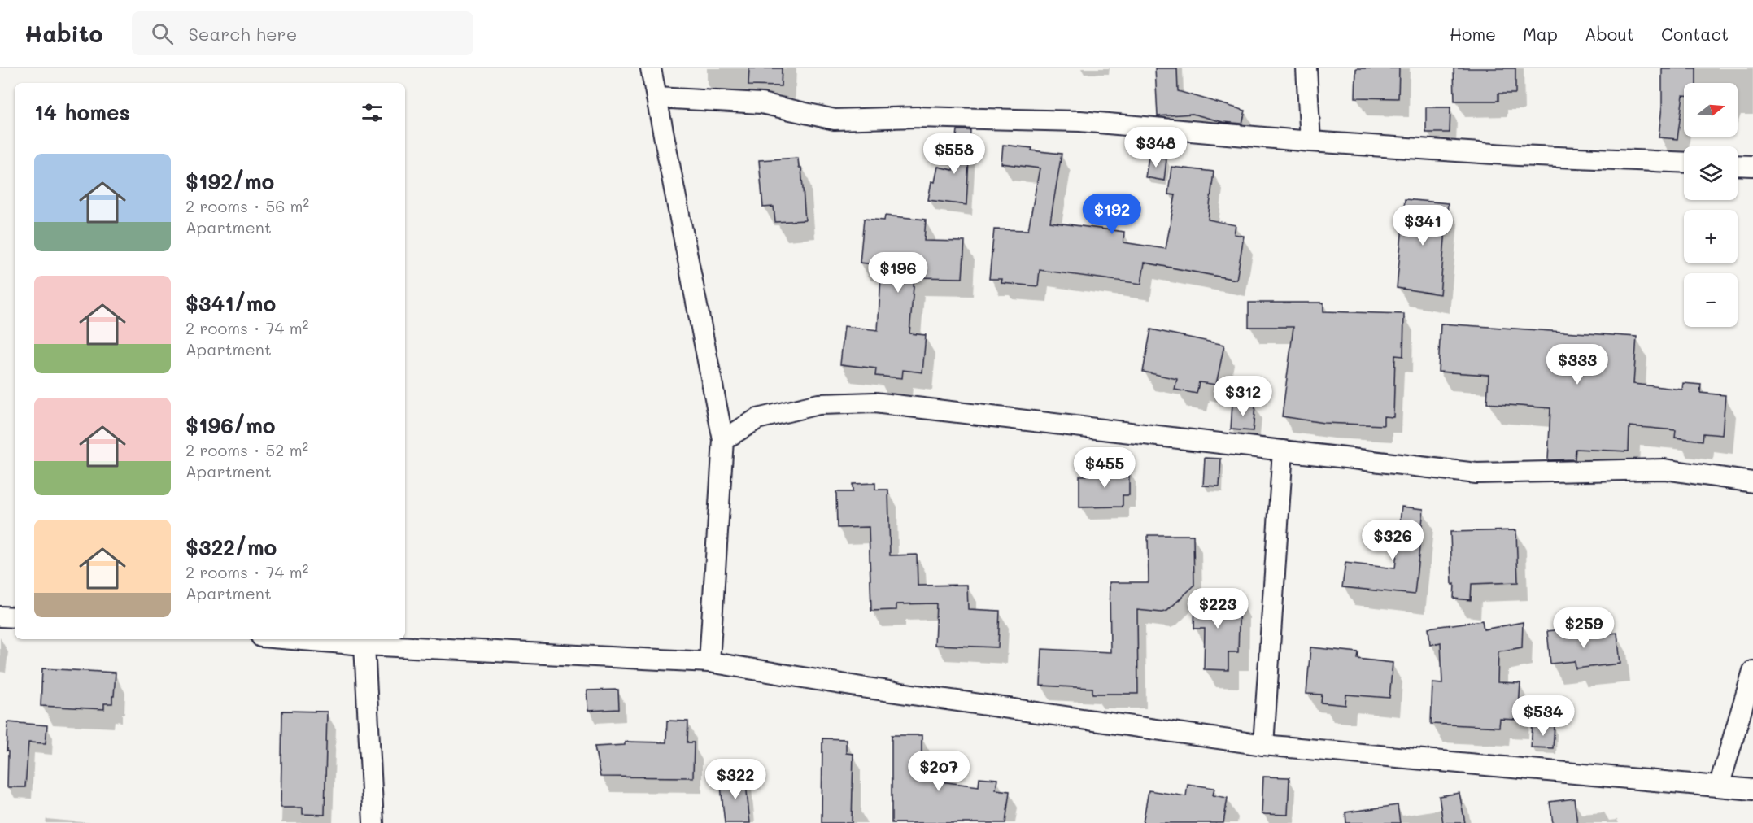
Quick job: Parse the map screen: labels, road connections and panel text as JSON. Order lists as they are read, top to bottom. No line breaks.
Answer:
{"north":"right","page":{"header":"Habito","search":"Search here","nav":["Home","Map","About","Contact"],"map_buttons":["+","−"],"heading":"14 homes","price":["$348","$558","$192","$341","$196","$333","$312","$455","$326","$223","$259","$534","$207","$322"],"list":[{"name":"$192/mo","note":"2 rooms · 56 m² · Apartment"},{"name":"$341/mo","note":"2 rooms · 74 m² · Apartment"},{"name":"$196/mo","note":"2 rooms · 52 m² · Apartment"},{"name":"$322/mo","note":"2 rooms · 74 m² · Apartment"}]}}
